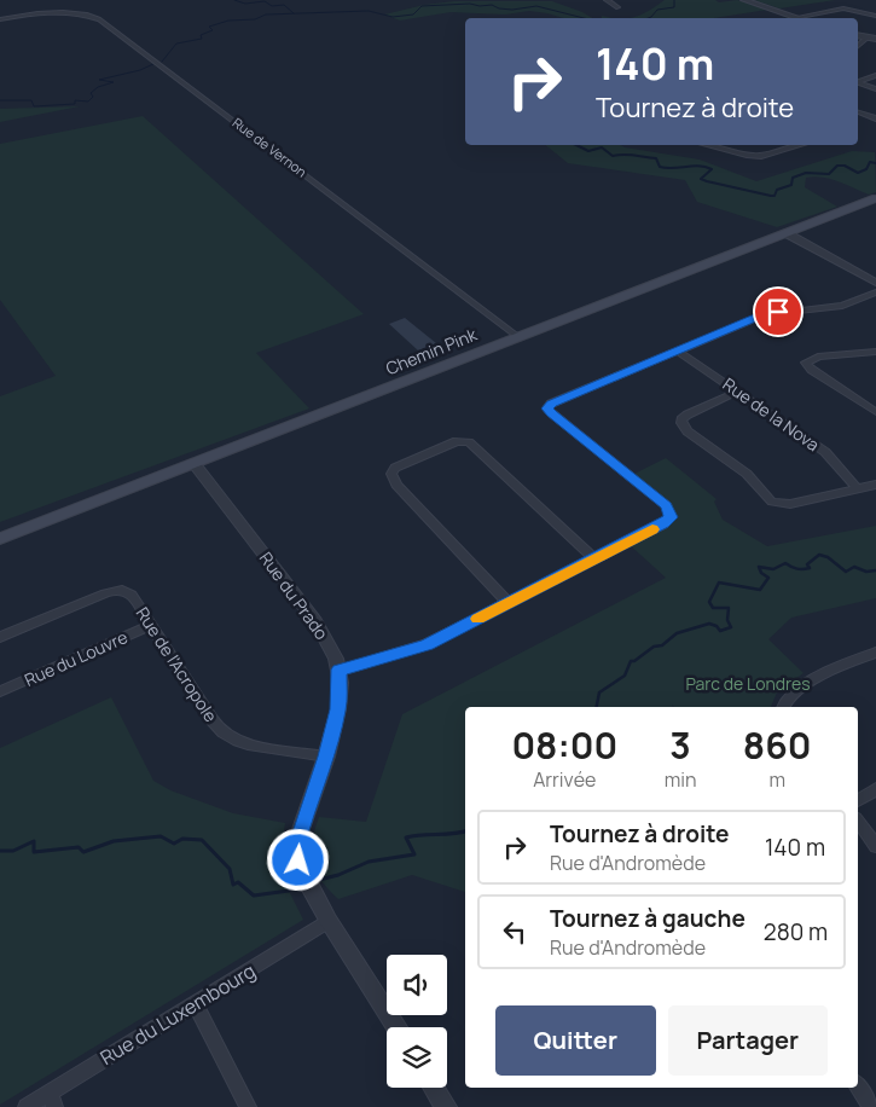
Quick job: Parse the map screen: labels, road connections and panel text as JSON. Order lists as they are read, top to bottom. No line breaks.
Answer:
{"streets":{"main road":["Chemin Pink"],"street":["Rue de Vernon","Rue de la Nova","Rue du Prado","Rue du Louvre","Rue de l'Acropole","Rue du Luxembourg"]},"crossings":[["Rue de Vernon","Chemin Pink"],["Chemin Pink","Rue du Prado"],["Rue du Prado","Rue de l'Acropole"],["Rue du Prado","Rue du Luxembourg"],["Rue du Louvre","Rue de l'Acropole"]],"parks":["Parc de Londres"],"page":{"turn":["140 m","Tournez à droite"],"eta":["08:00","Arrivée","3","min","860","m"],"list":[{"name":"Tournez à droite","note":"Rue d'Andromède","value":"140 m"},{"name":"Tournez à gauche","note":"Rue d'Andromède","value":"280 m"}],"buttons":["Quitter","Partager"]}}
